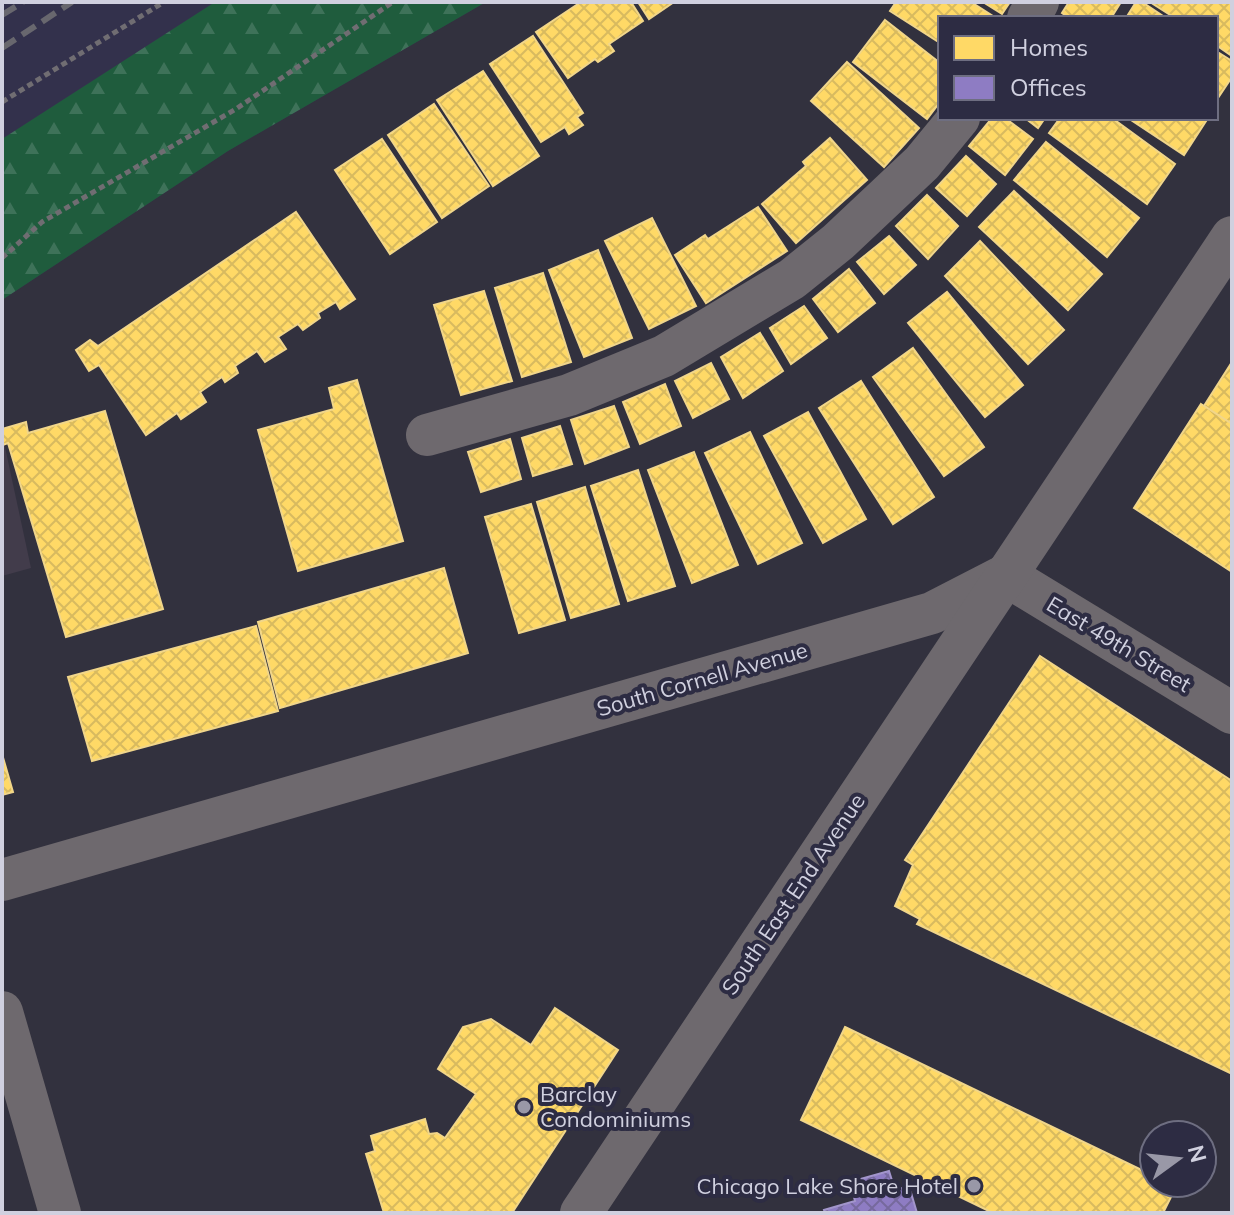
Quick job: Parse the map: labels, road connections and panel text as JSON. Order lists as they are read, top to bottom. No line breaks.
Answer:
{"streets":{"street":["East 49th Street","South Cornell Avenue","South East End Avenue"]},"crossings":[["East 49th Street","South Cornell Avenue"],["East 49th Street","South East End Avenue"],["South Cornell Avenue","South East End Avenue"]],"places":["Barclay Condominiums","Chicago Lake Shore Hotel"],"legend":["Homes","Offices"],"north":"right"}
